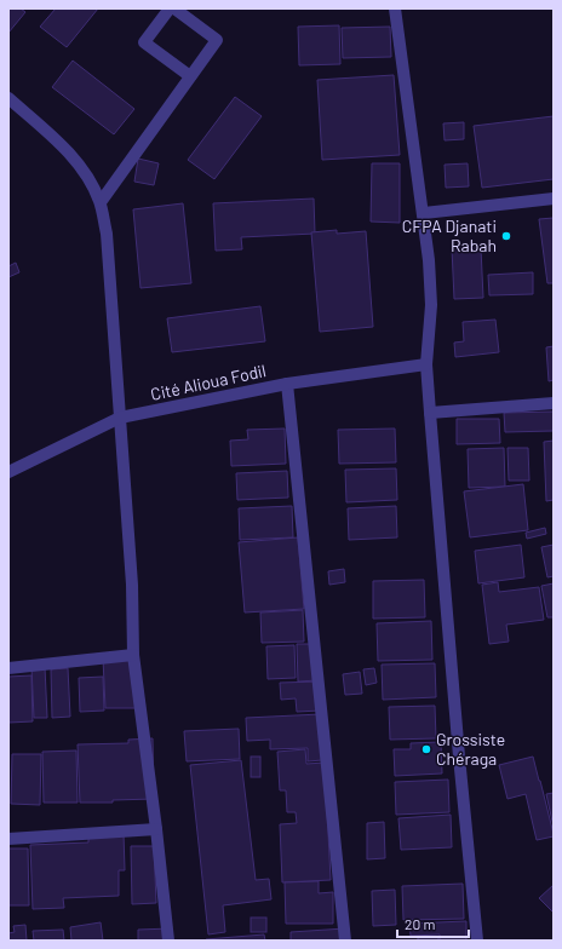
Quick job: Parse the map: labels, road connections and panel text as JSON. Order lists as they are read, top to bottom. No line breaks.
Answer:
{"streets":{"street":["Cité Alioua Fodil"]},"places":["CFPA Djanati Rabah","Grossiste Chéraga"],"scale_bar":"20 m"}
